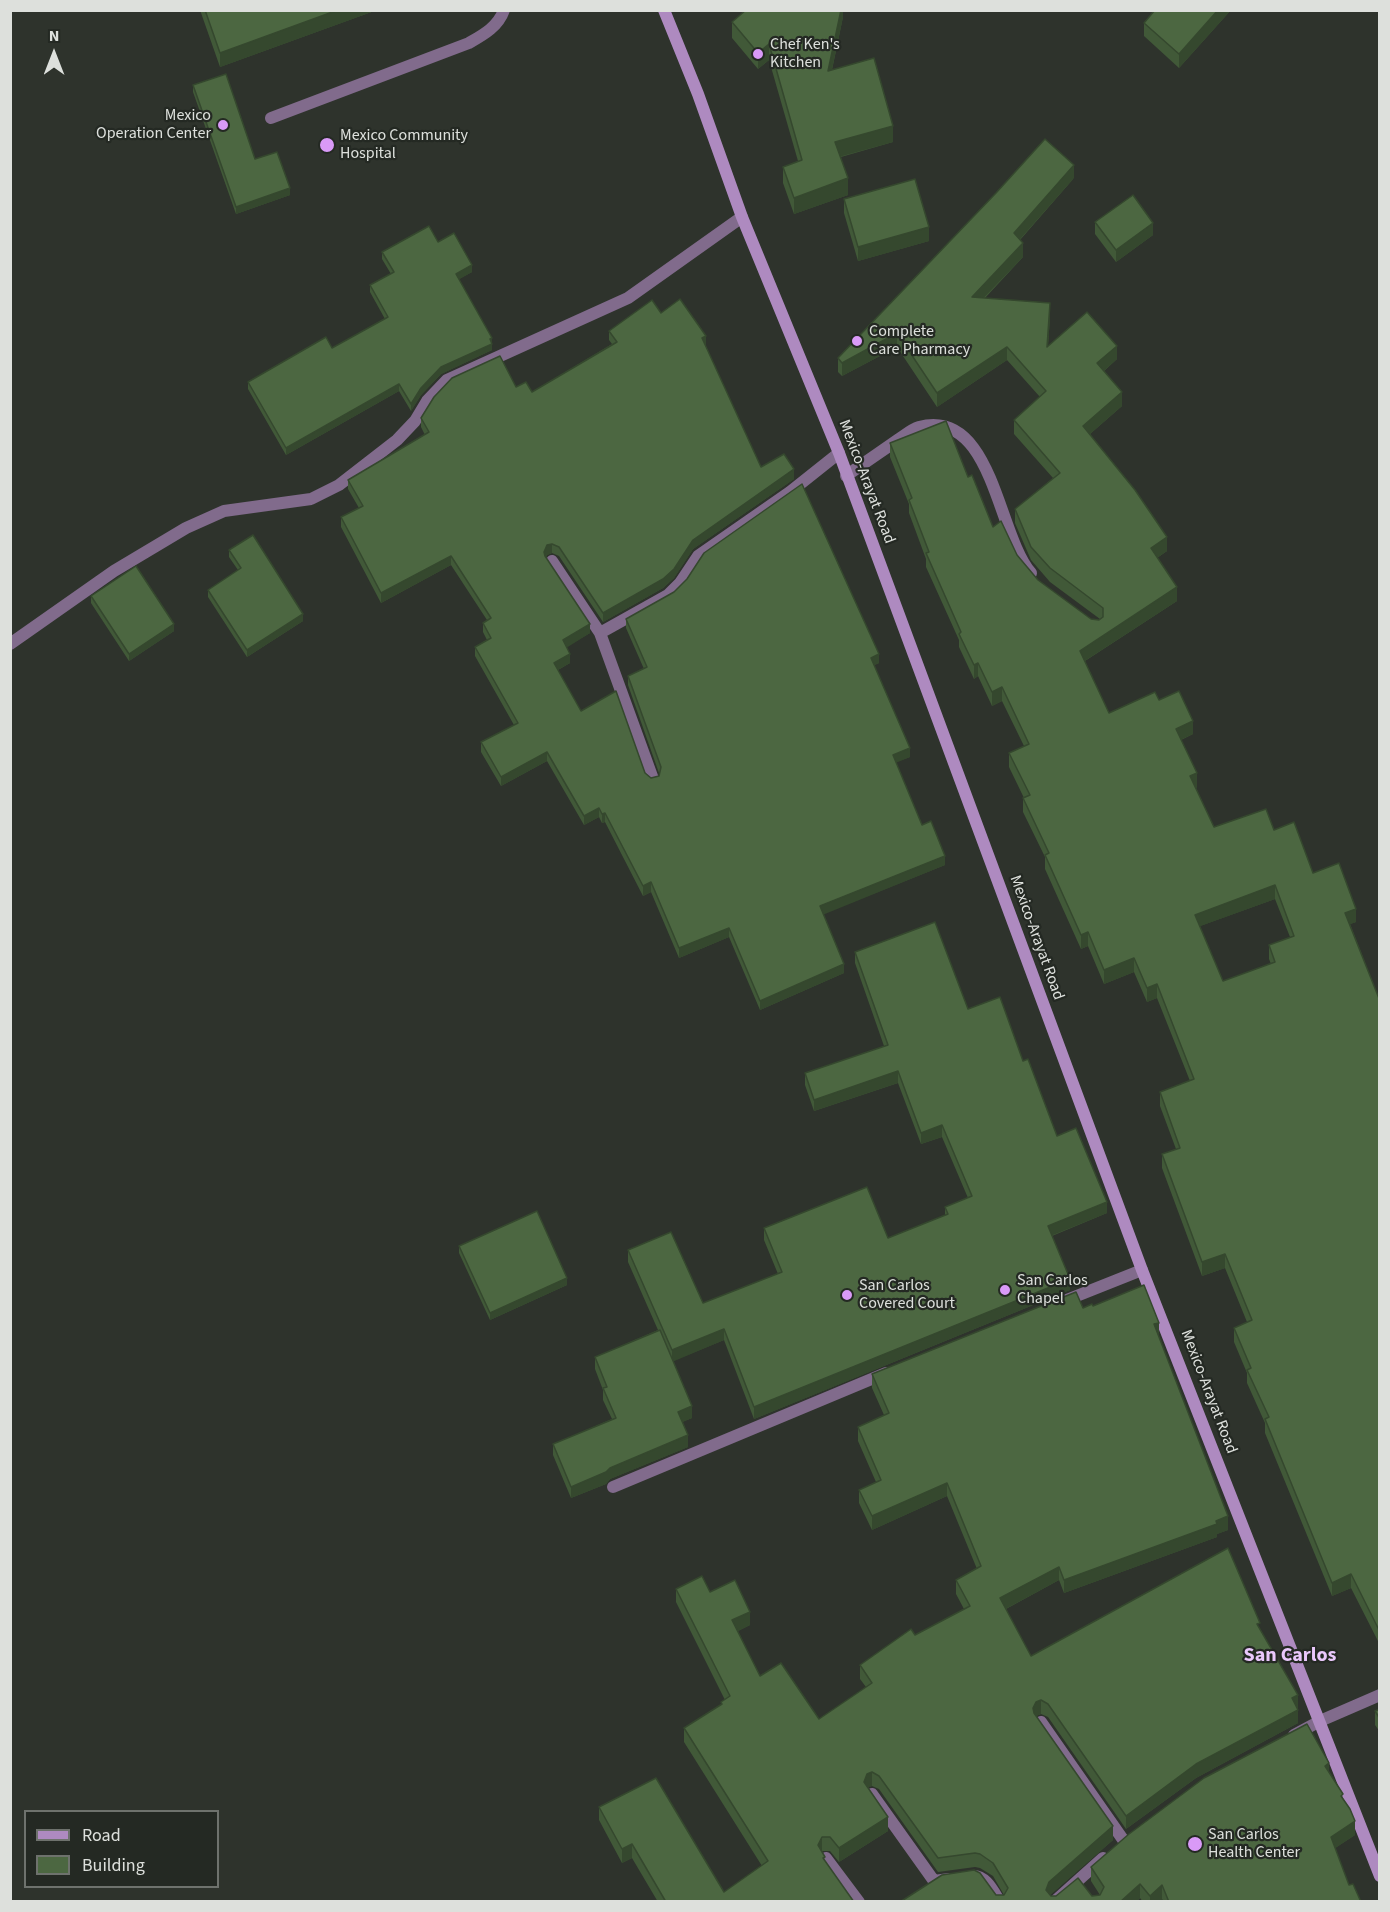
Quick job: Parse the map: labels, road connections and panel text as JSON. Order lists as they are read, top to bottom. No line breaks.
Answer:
{"streets":{"main road":["Mexico-Arayat Road"]},"districts":["San Carlos"],"places":["Chef Ken's Kitchen","Mexico Operation Center","Mexico Community Hospital","Complete Care Pharmacy","San Carlos Chapel","San Carlos Covered Court","San Carlos Health Center"],"legend":["Road","Building"],"north":"top"}
